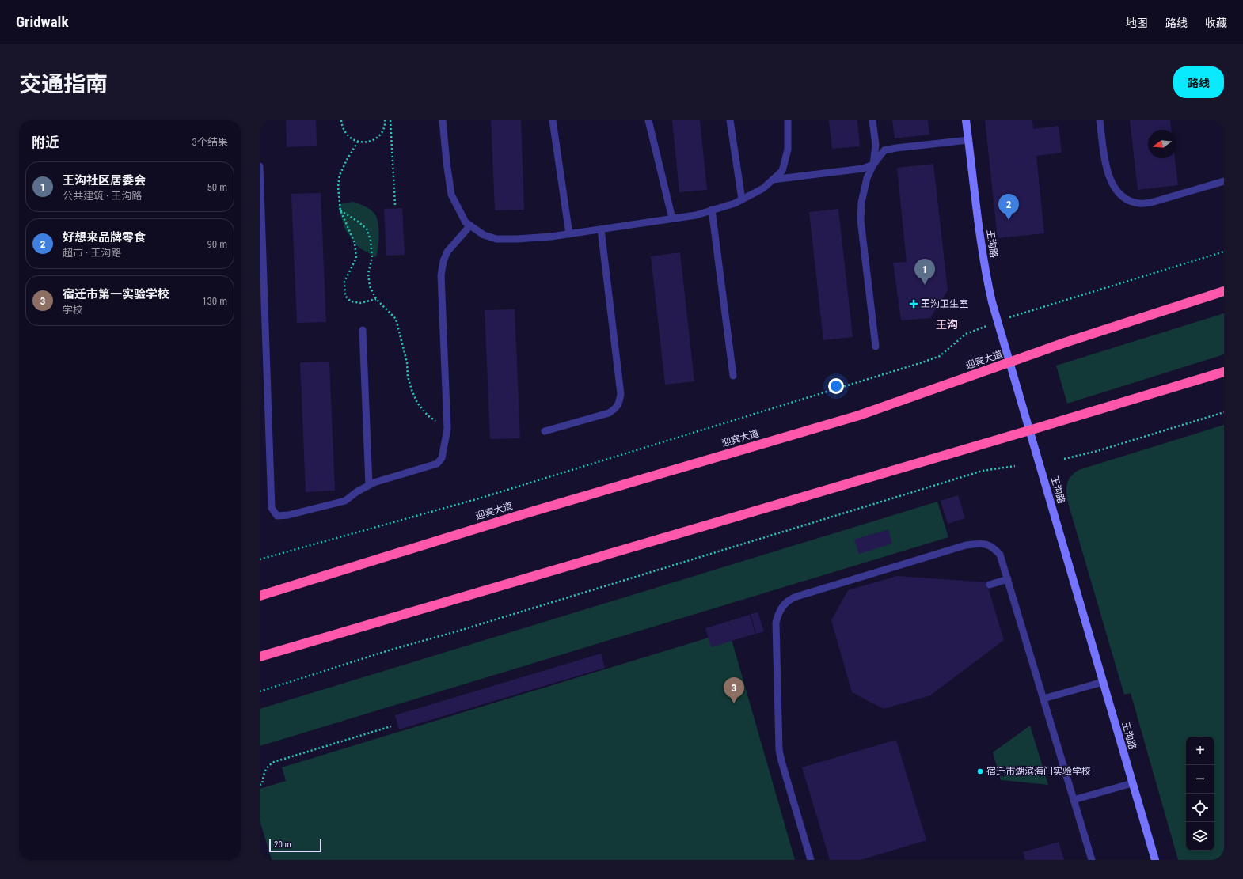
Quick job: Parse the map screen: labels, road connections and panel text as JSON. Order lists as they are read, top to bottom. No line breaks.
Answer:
{"streets":{"highway":["迎宾大道"],"street":["王沟路"]},"crossings":[["王沟路","迎宾大道"]],"districts":["王沟"],"places":{"health":["王沟卫生室"],"other":["宿迁市湖滨海门实验学校"]},"scale_bar":"20 m","north":"left","page":{"header":"Gridwalk","nav":["地图","路线","收藏"],"title":"交通指南","buttons":"路线","heading":["附近","3个结果"],"list":[{"mark":"1","name":"王沟社区居委会","note":"公共建筑 · 王沟路","value":"50 m"},{"mark":"2","name":"好想来品牌零食","note":"超市 · 王沟路","value":"90 m"},{"mark":"3","name":"宿迁市第一实验学校","note":"学校","value":"130 m"}],"pins":["2","1","3"],"map_buttons":["+","−"],"scale":"20 m"}}
